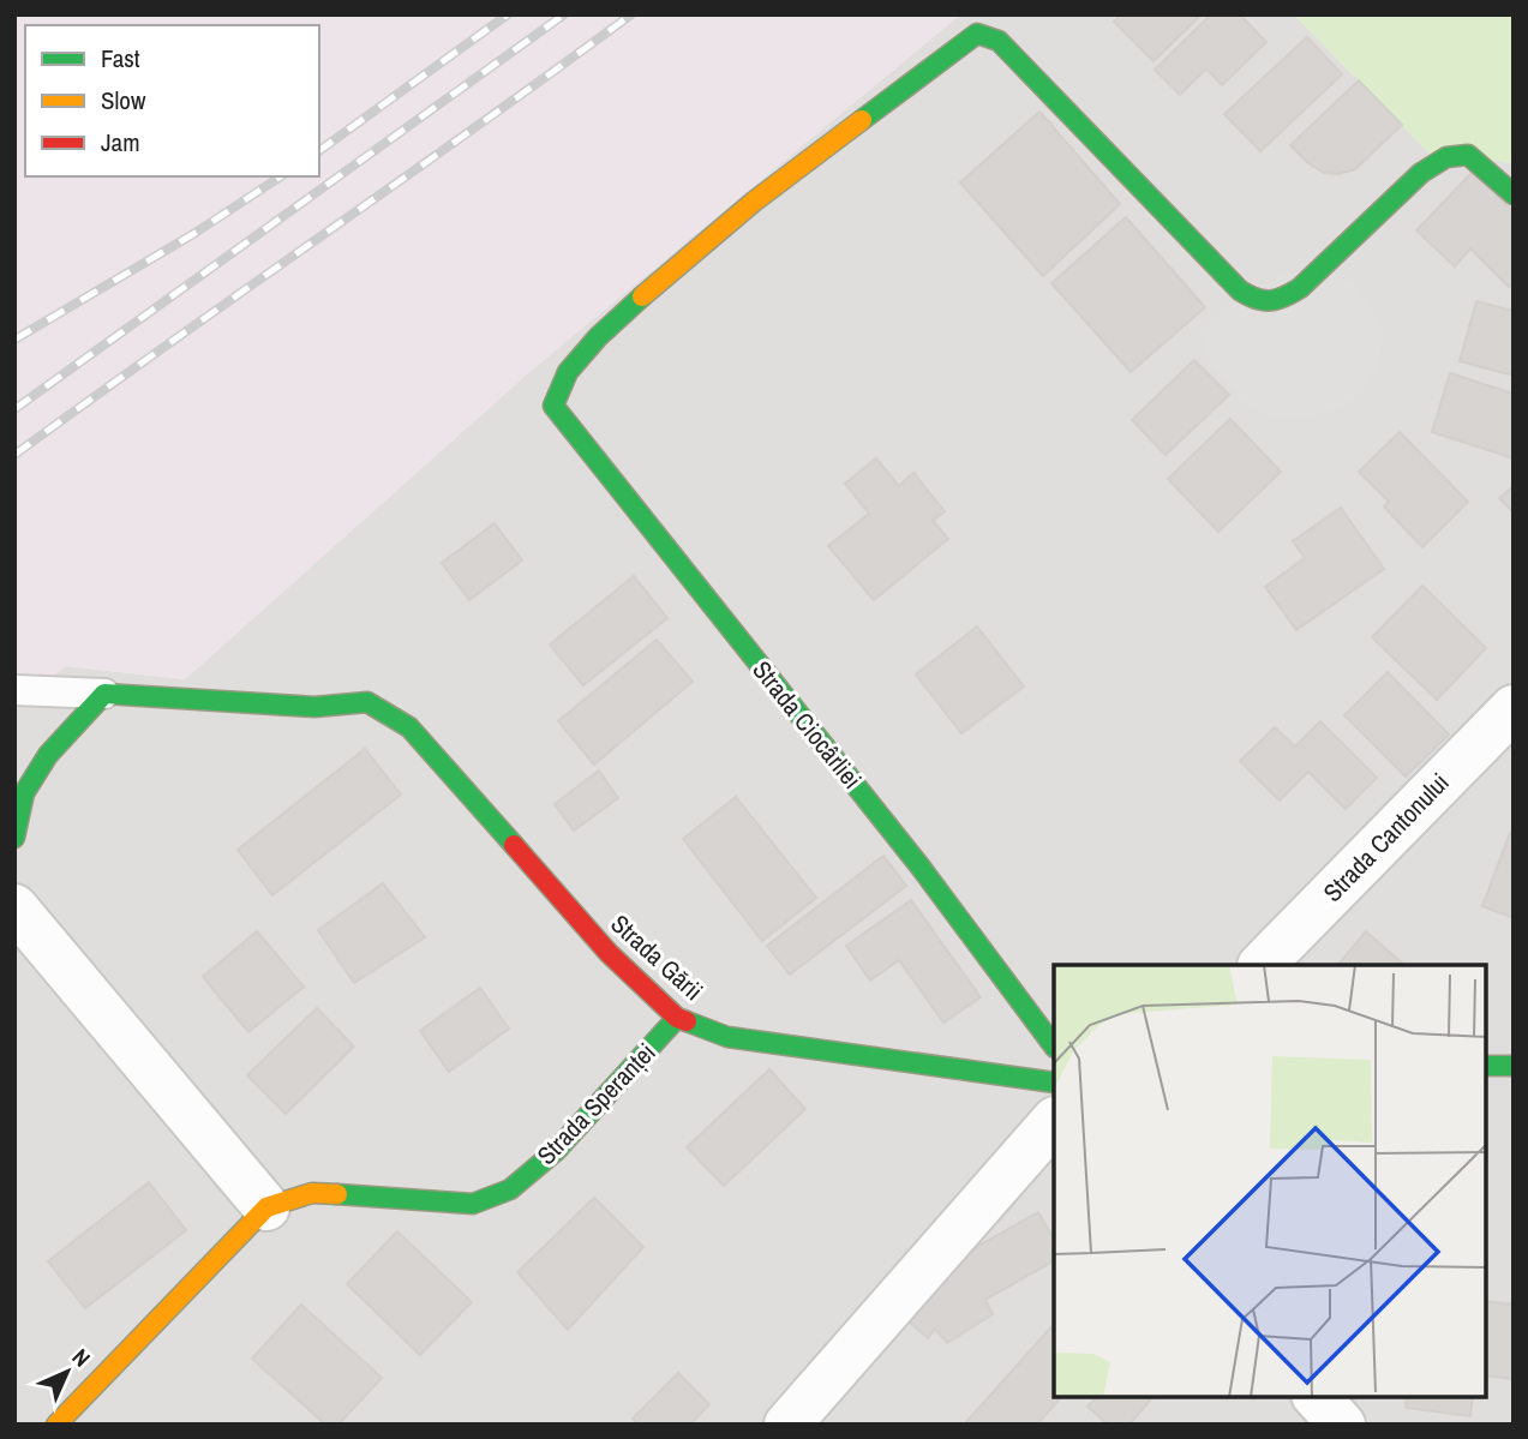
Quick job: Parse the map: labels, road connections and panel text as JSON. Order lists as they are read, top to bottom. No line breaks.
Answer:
{"streets":{"street":["Strada Ciocârliei","Strada Cantonului","Strada Gării","Strada Speranței"]},"crossings":[["Strada Gării","Strada Speranței"]],"legend":["Fast","Slow","Jam"],"north":"top right"}
